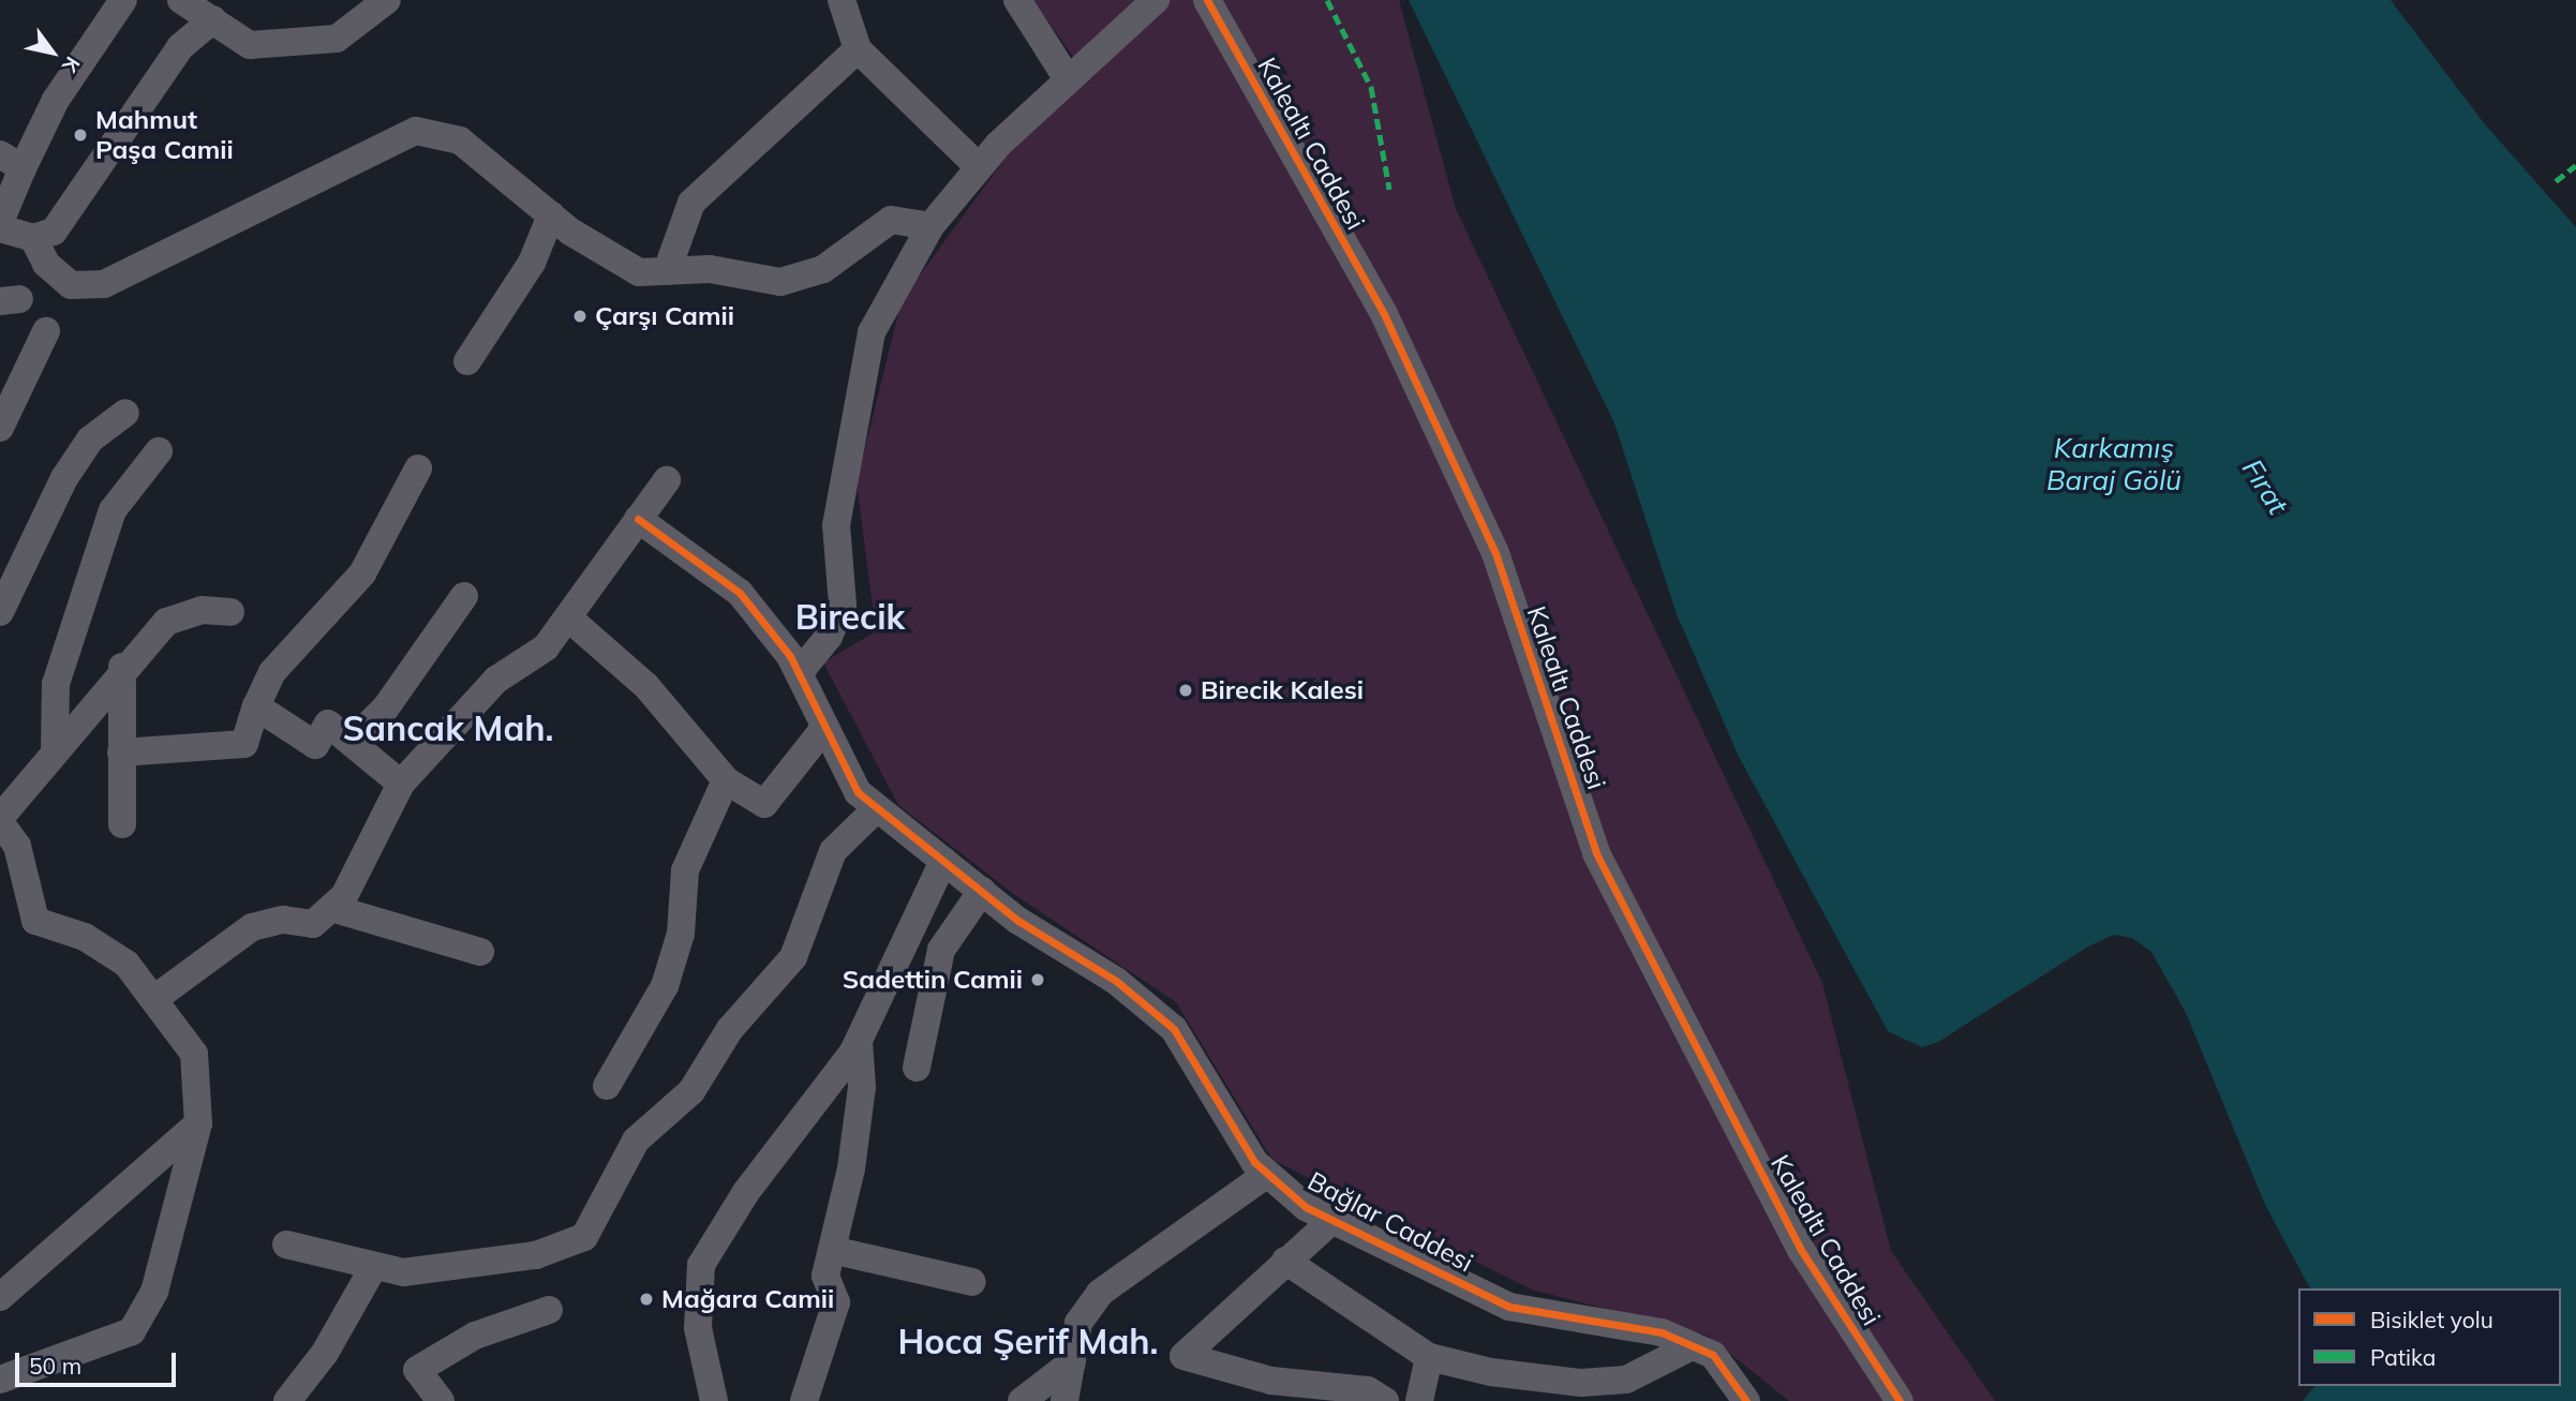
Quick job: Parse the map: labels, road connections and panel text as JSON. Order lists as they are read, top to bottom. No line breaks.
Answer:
{"streets":{"street":["Kalealtı Caddesi","Bağlar Caddesi"]},"districts":["Birecik","Sancak Mah.","Hoca Şerif Mah."],"water":["Karkamış Baraj Gölü","Fırat"],"places":["Mahmut Paşa Camii","Çarşı Camii","Birecik Kalesi","Sadettin Camii","Mağara Camii"],"legend":["Bisiklet yolu","Patika"],"scale_bar":"50 m","north":"bottom right"}
